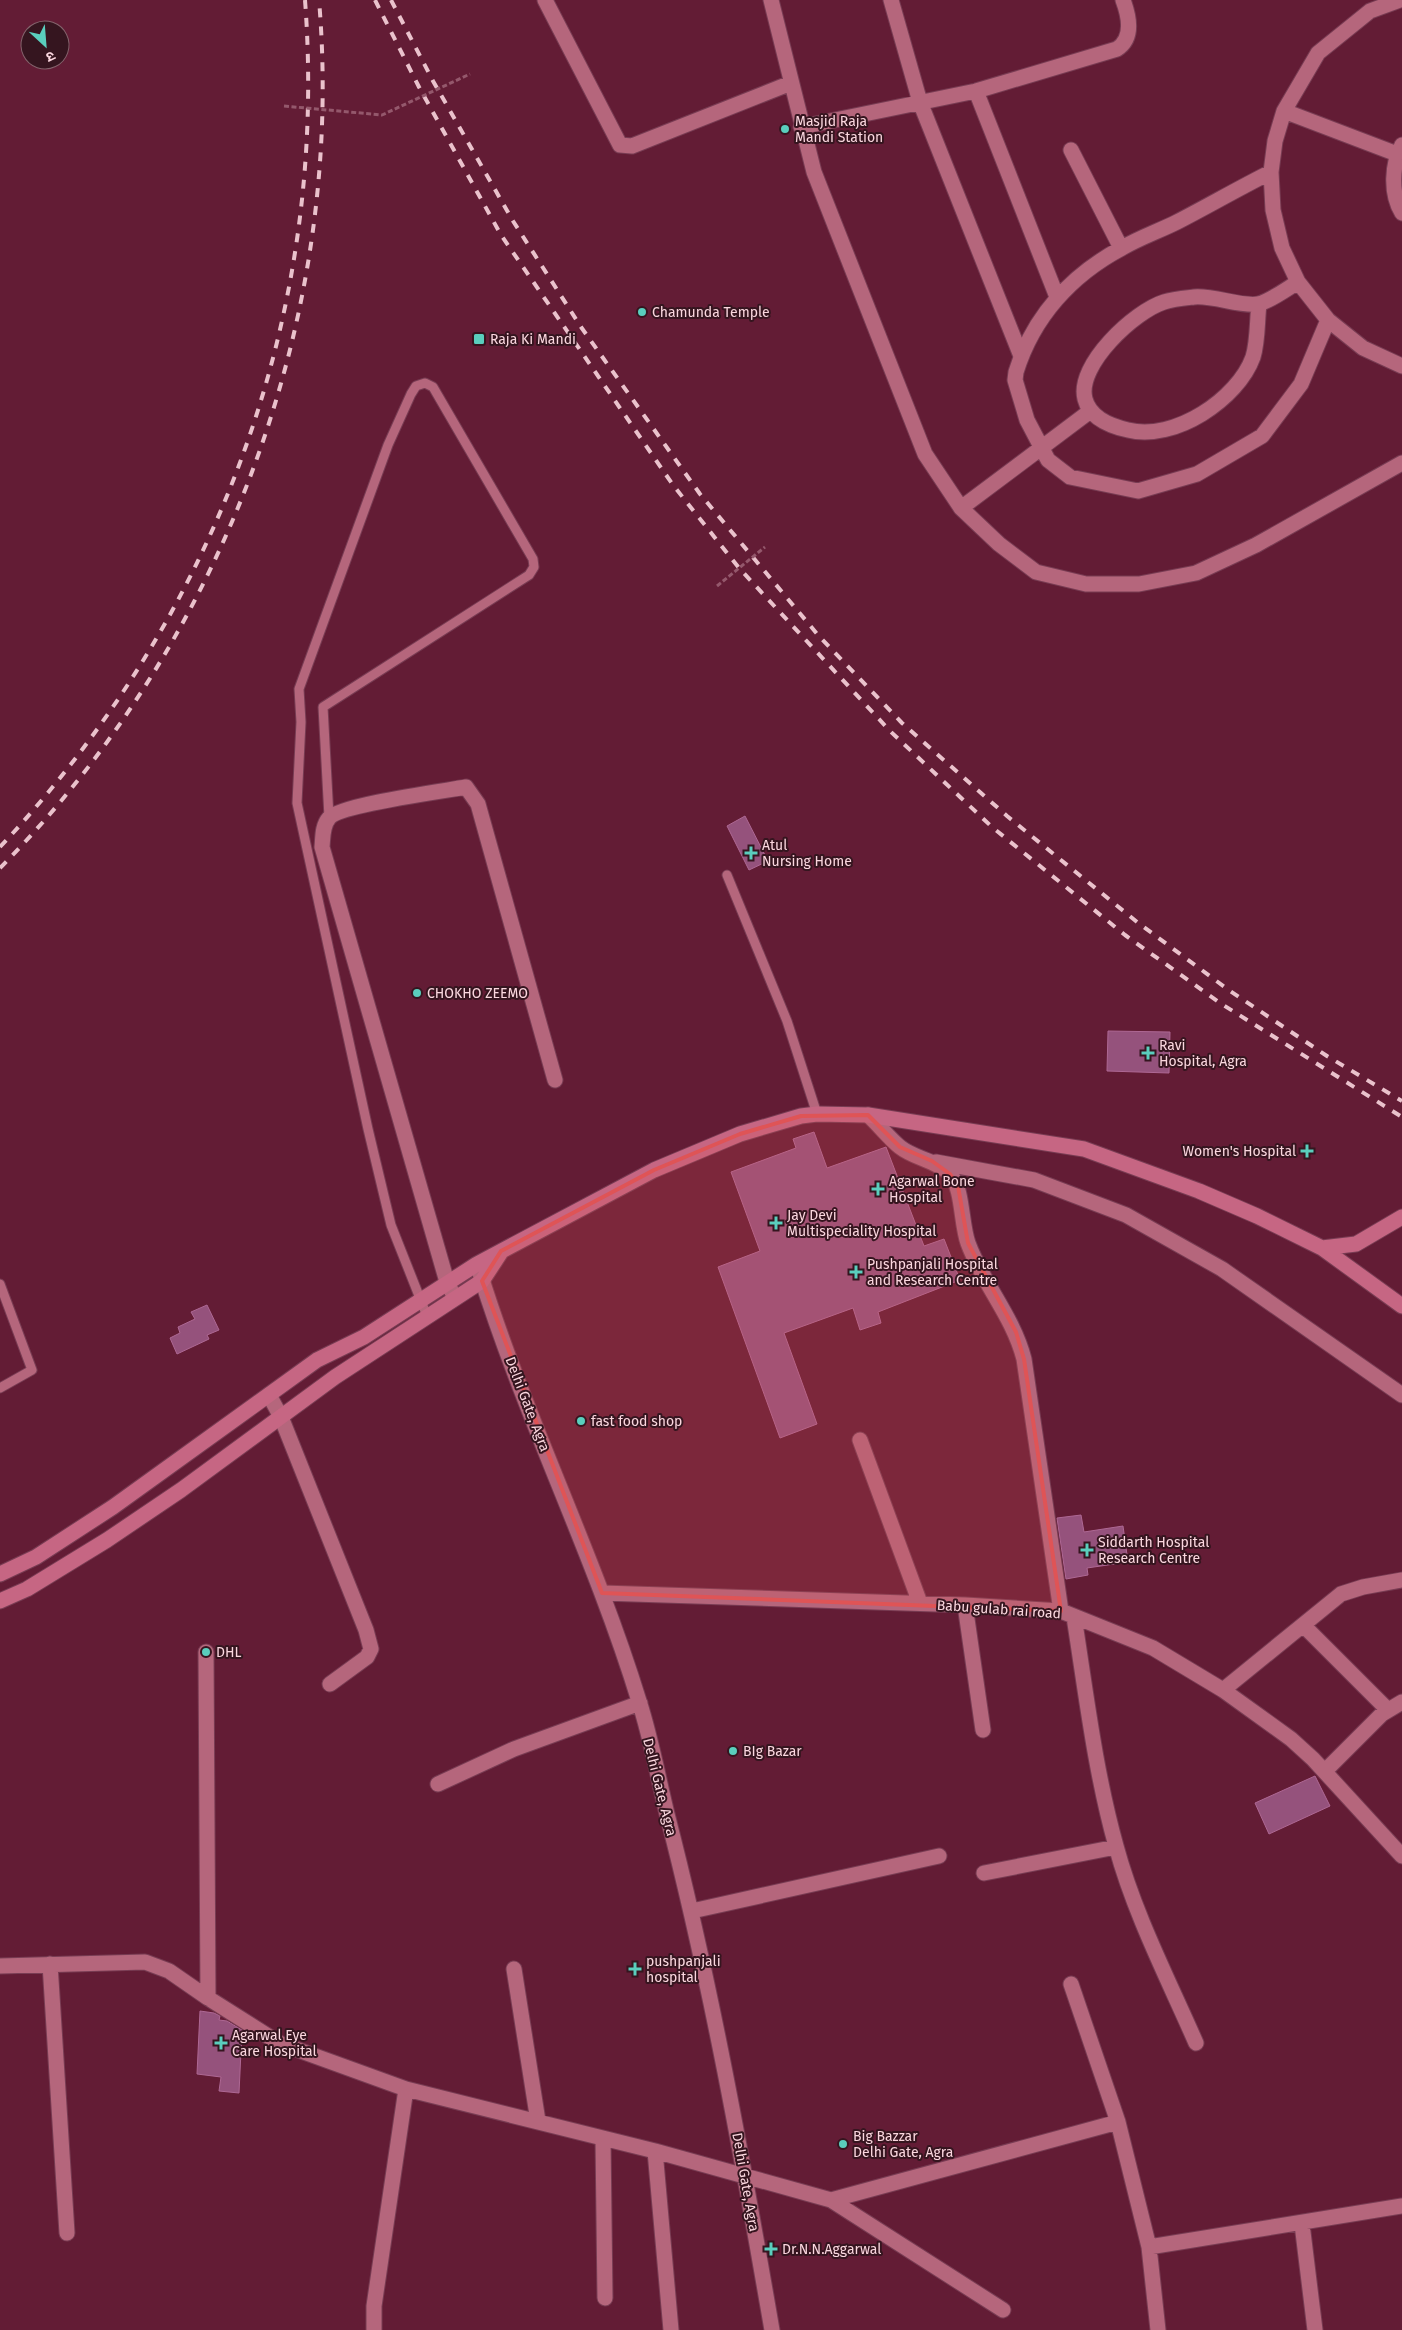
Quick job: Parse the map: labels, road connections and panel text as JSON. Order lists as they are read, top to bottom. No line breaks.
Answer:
{"streets":{"street":["Delhi Gate, Agra","Babu gulab rai road"]},"crossings":[["Delhi Gate, Agra","Babu gulab rai road"]],"places":{"other":["Masjid Raja Mandi Station","Chamunda Temple","CHOKHO ZEEMO","fast food shop","DHL","BIg Bazar","Big Bazzar Delhi Gate, Agra"],"transit":["Raja Ki Mandi"],"health":["Atul Nursing Home","Ravi Hospital, Agra","Women's Hospital","Agarwal Bone Hospital","Jay Devi Multispeciality Hospital","Pushpanjali Hospital and Research Centre","Siddarth Hospital Research Centre","pushpanjali hospital","Agarwal Eye Care Hospital","Dr.N.N.Aggarwal"]},"north":"bottom right"}
